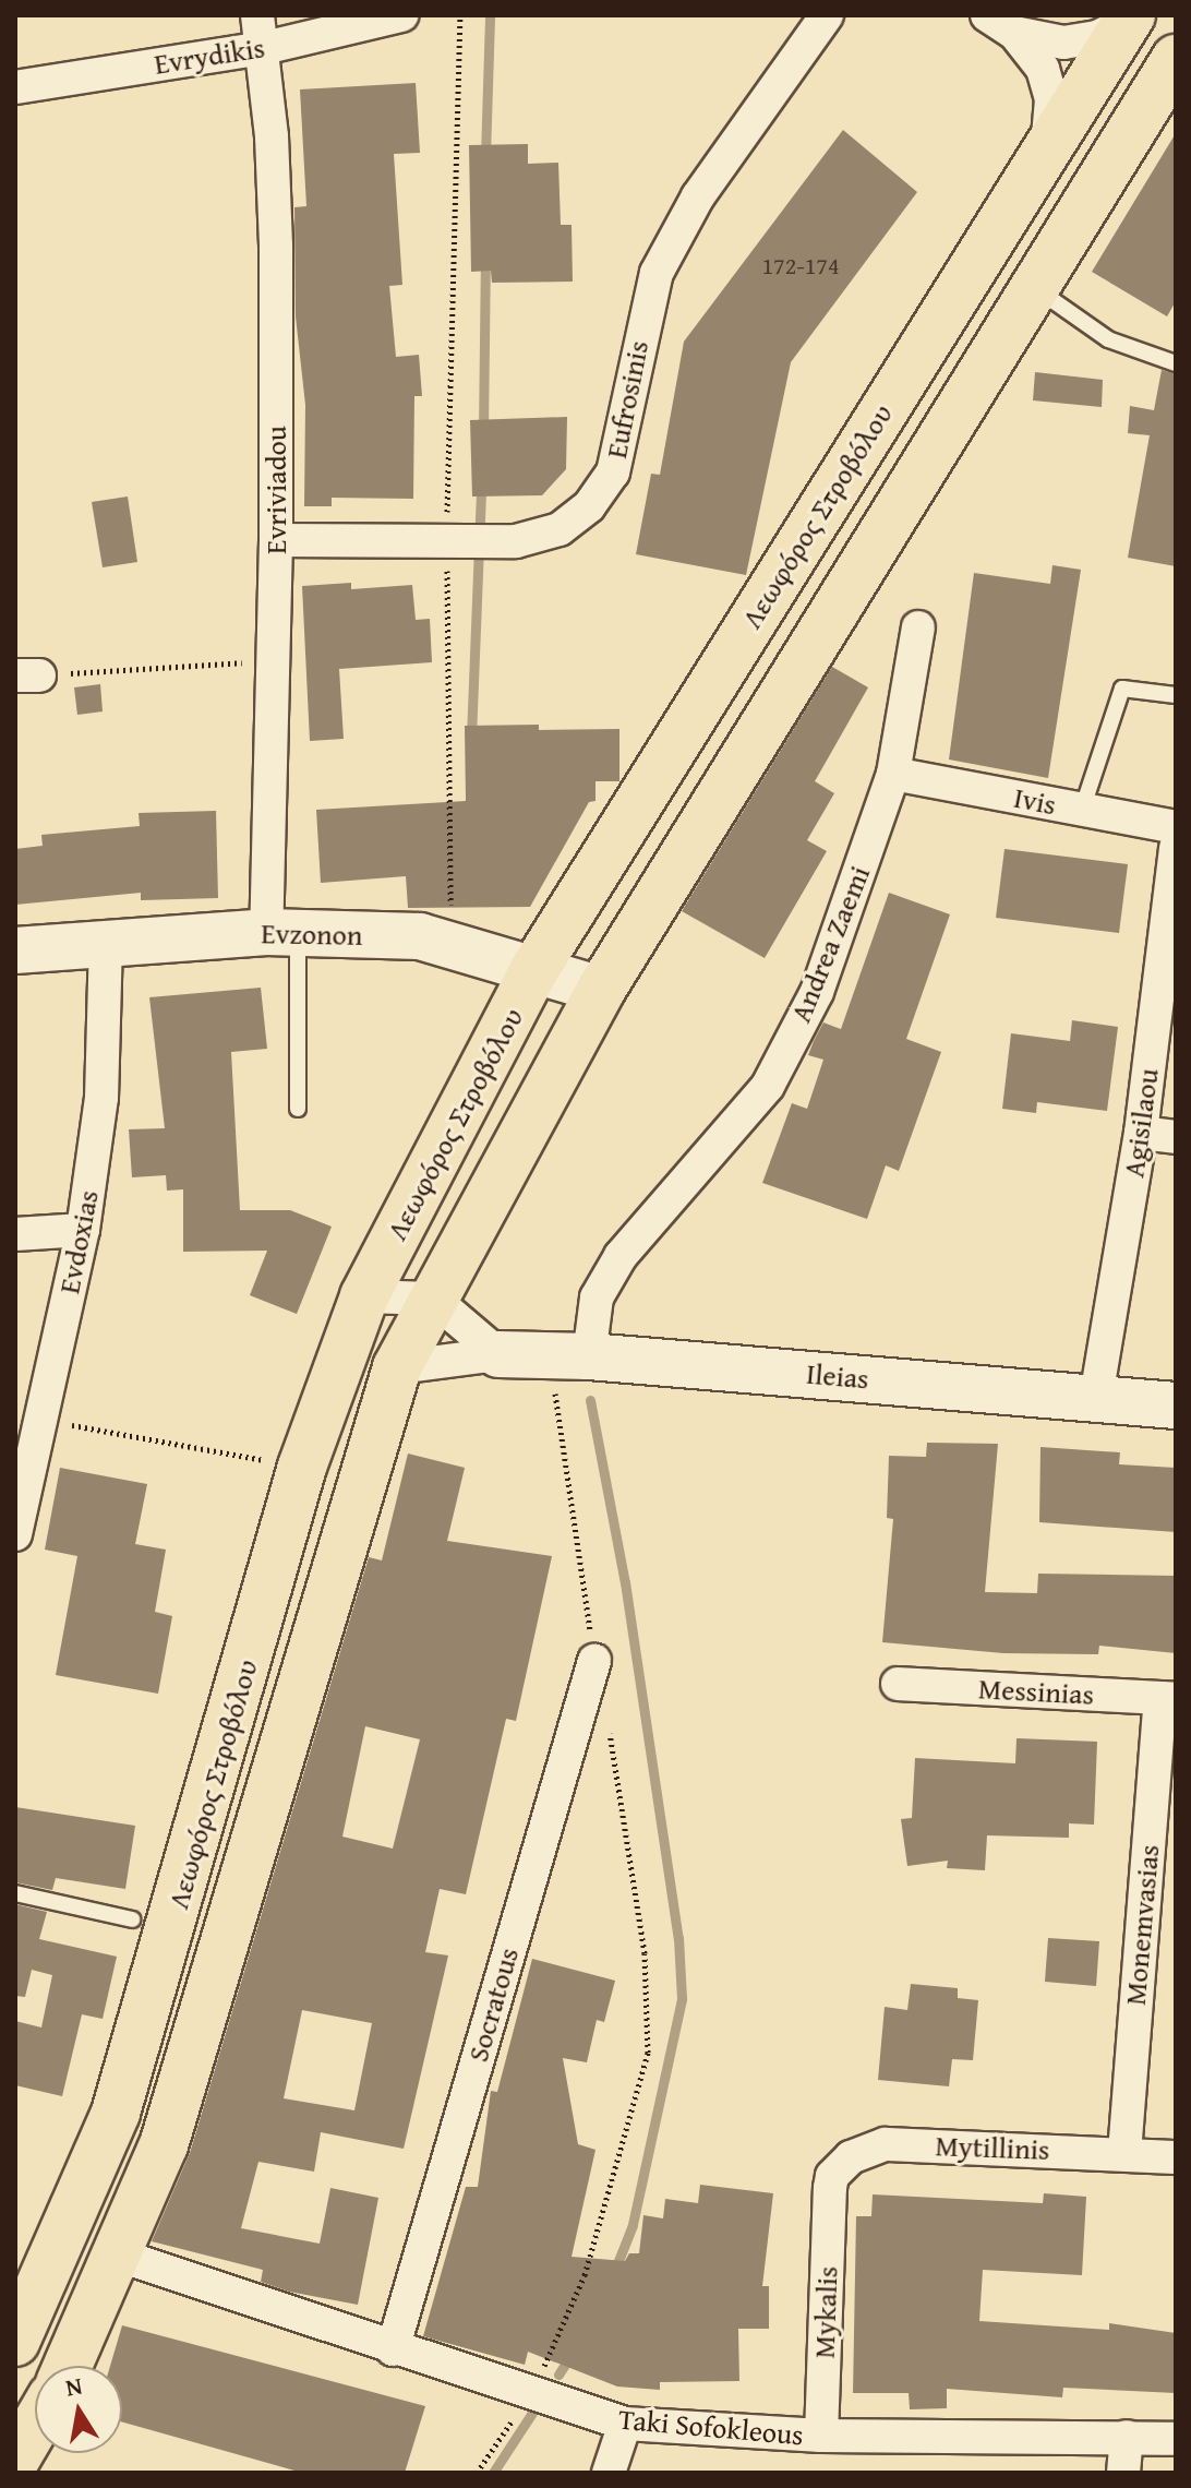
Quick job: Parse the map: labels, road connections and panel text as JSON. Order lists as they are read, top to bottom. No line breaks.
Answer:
{"streets":{"main road":["Λεωφόρος Στροβόλου"],"street":["Evrydikis","Eufrosinis","Evriviadou","Ivis","Evzonon","Andrea Zaemi","Agisilaou","Evdoxias","Ileias","Messinias","Monemvasias","Socratous","Mytillinis","Mykalis","Taki Sofokleous"]},"crossings":[["Evrydikis","Evriviadou"],["Eufrosinis","Evriviadou"],["Evriviadou","Evzonon"],["Λεωφόρος Στροβόλου","Evzonon"],["Λεωφόρος Στροβόλου","Ileias"],["Λεωφόρος Στροβόλου","Taki Sofokleous"],["Ivis","Andrea Zaemi"],["Evzonon","Evdoxias"],["Andrea Zaemi","Ileias"],["Agisilaou","Ileias"],["Messinias","Monemvasias"],["Monemvasias","Mytillinis"],["Socratous","Taki Sofokleous"],["Mytillinis","Mykalis"],["Mykalis","Taki Sofokleous"]],"house_numbers":["172-174"],"north":"top"}
